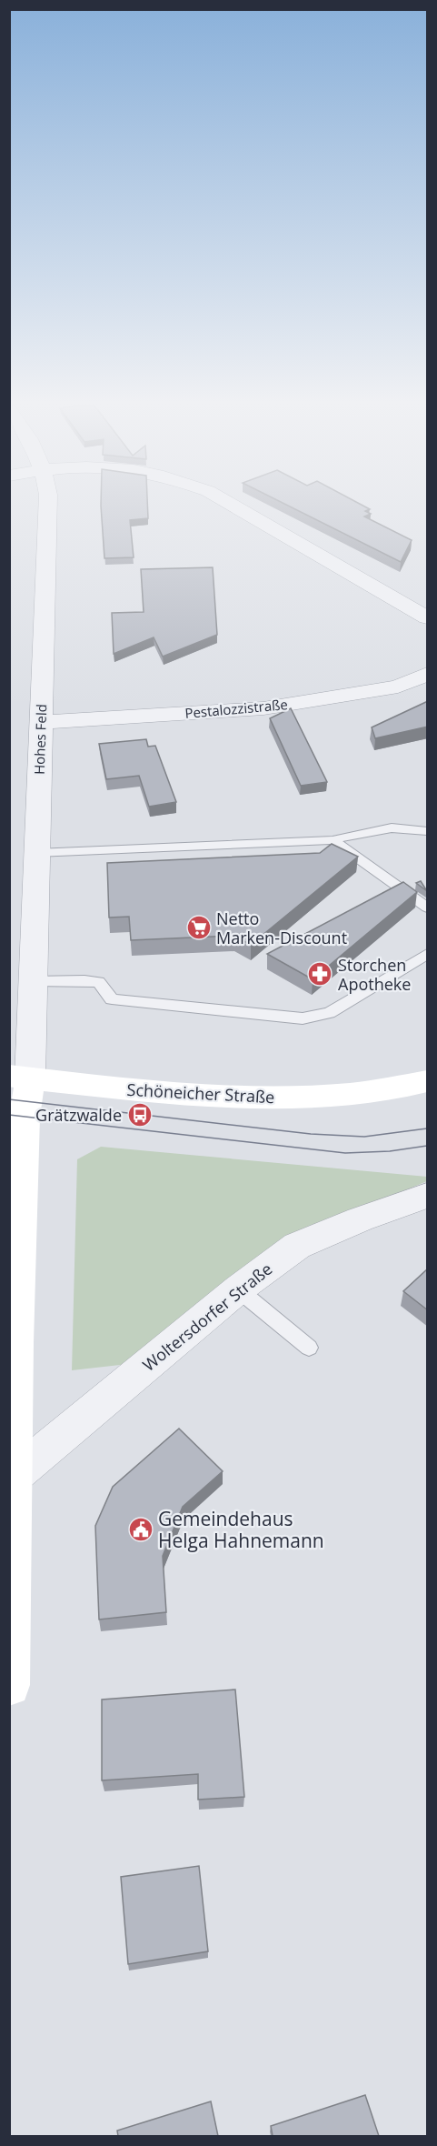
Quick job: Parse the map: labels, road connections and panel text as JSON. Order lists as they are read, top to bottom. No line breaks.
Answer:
{"streets":{"street":["Pestalozzistraße","Hohes Feld","Schöneicher Straße","Woltersdorfer Straße"]},"crossings":[["Pestalozzistraße","Hohes Feld"],["Hohes Feld","Schöneicher Straße"]],"places":{"supermarket":["Netto Marken-Discount"],"pharmacy":["Storchen Apotheke"],"bus stop":["Grätzwalde"],"public building":["Gemeindehaus Helga Hahnemann"]}}
